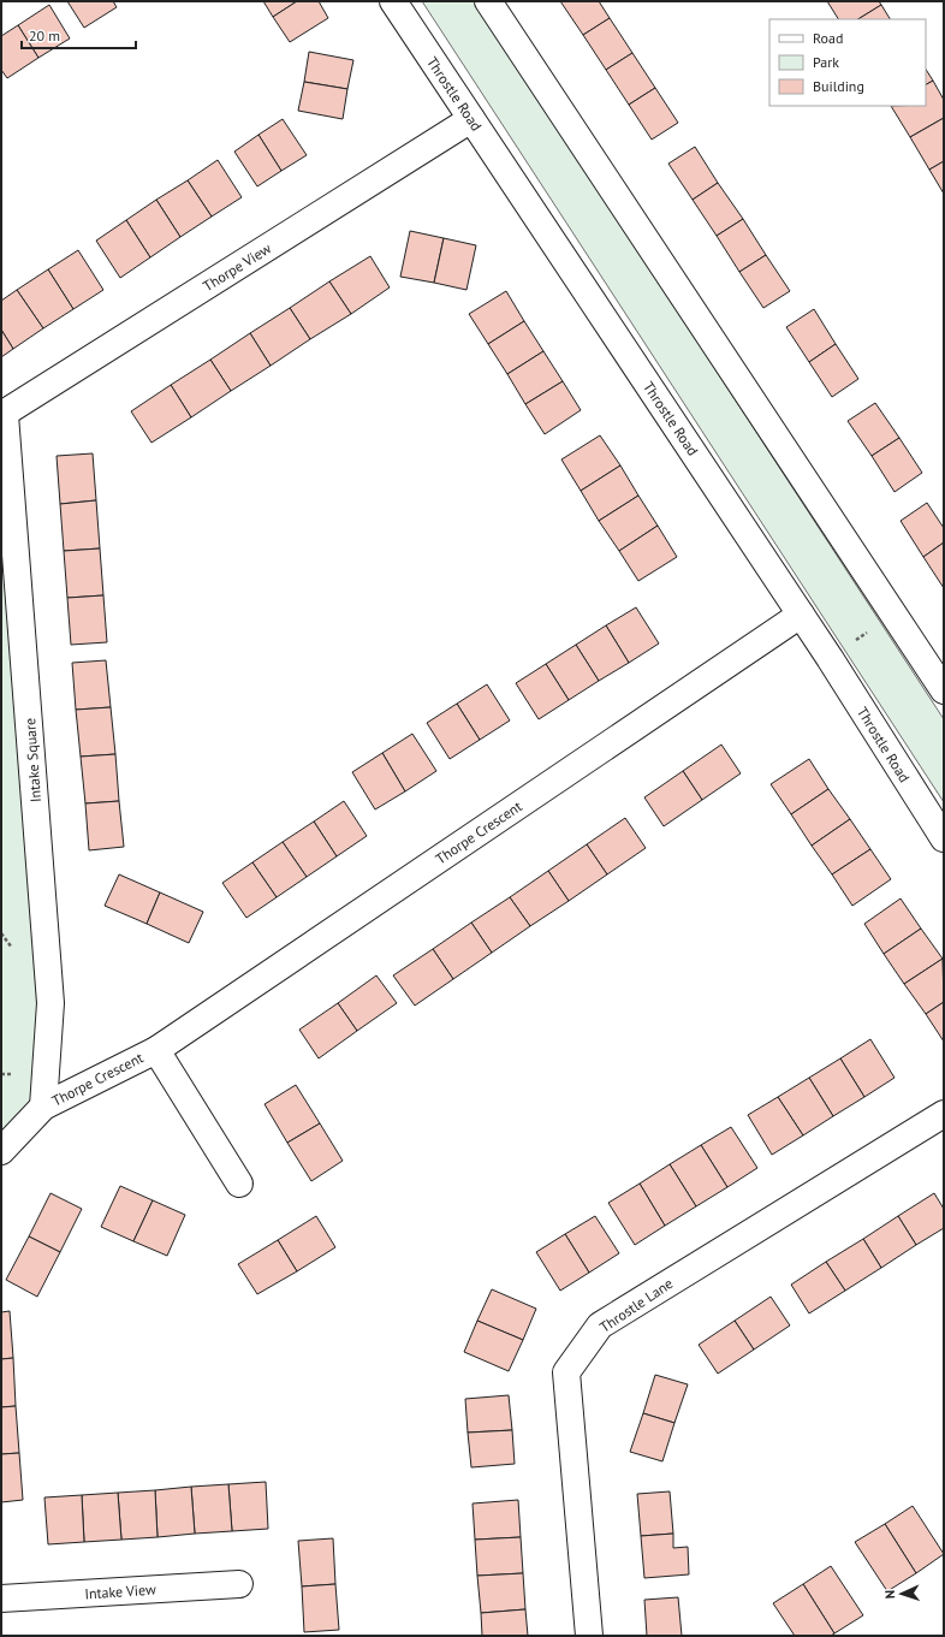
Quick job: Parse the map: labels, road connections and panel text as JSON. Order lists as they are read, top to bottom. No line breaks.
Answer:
{"streets":{"street":["Throstle Road","Thorpe View","Intake Square","Thorpe Crescent","Throstle Lane","Intake View"]},"crossings":[["Throstle Road","Thorpe View"],["Throstle Road","Thorpe Crescent"],["Thorpe View","Intake Square"],["Intake Square","Thorpe Crescent"]],"legend":["Road","Park","Building"],"scale_bar":"20 m","north":"left"}
